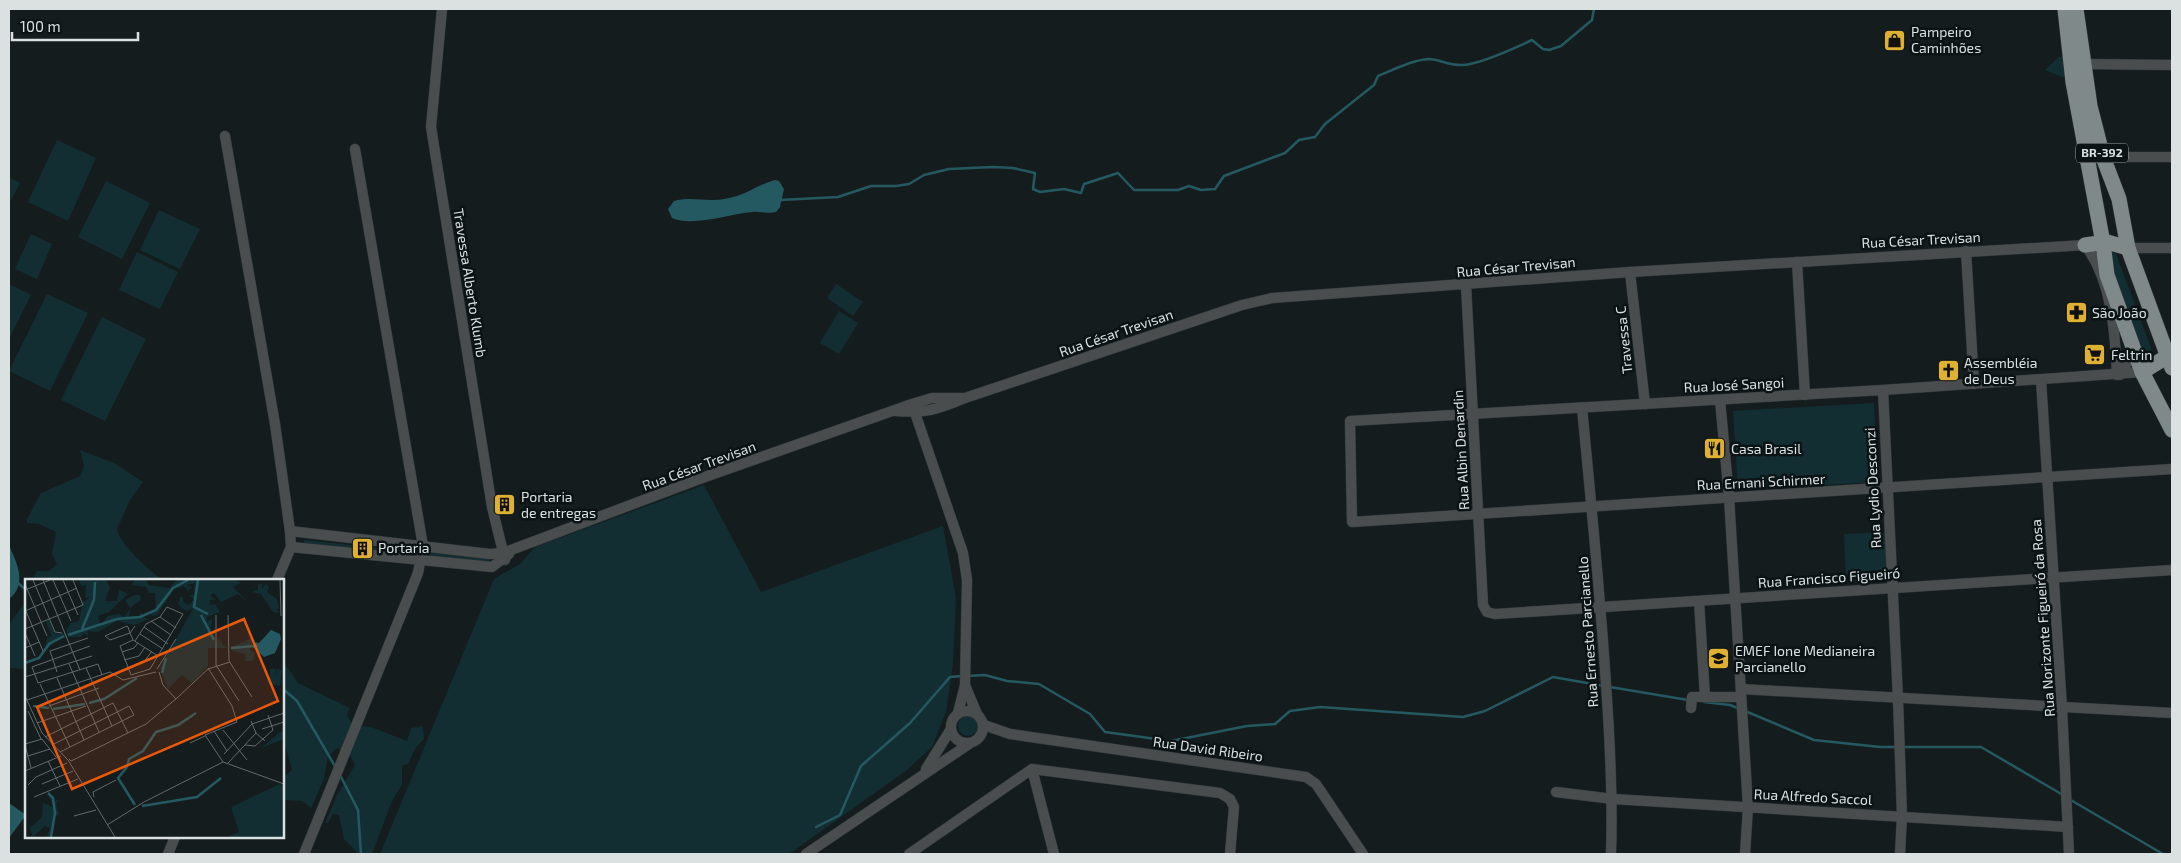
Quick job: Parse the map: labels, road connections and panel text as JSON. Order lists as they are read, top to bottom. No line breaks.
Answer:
{"streets":{"highway":["BR-392"],"street":["Rua César Trevisan","Travessa Alberto Klumb","Travessa C","Rua José Sangoi","Rua Albin Denardin","Rua Ernani Schirmer","Rua Lydio Desconzi","Rua Francisco Figueiró","Rua Norizonte Figueiró da Rosa","Rua Ernesto Parcianello","Rua David Ribeiro","Rua Alfredo Saccol"]},"crossings":[["BR-392","Rua César Trevisan"],["BR-392","Rua José Sangoi"],["Rua César Trevisan","Travessa Alberto Klumb"],["Rua César Trevisan","Travessa C"],["Rua César Trevisan","Rua Albin Denardin"],["Travessa C","Rua José Sangoi"],["Rua José Sangoi","Rua Albin Denardin"],["Rua José Sangoi","Rua Ernani Schirmer"],["Rua José Sangoi","Rua Lydio Desconzi"],["Rua José Sangoi","Rua Norizonte Figueiró da Rosa"],["Rua José Sangoi","Rua Ernesto Parcianello"],["Rua Albin Denardin","Rua Ernani Schirmer"],["Rua Albin Denardin","Rua Francisco Figueiró"],["Rua Ernani Schirmer","Rua Lydio Desconzi"],["Rua Ernani Schirmer","Rua Norizonte Figueiró da Rosa"],["Rua Ernani Schirmer","Rua Ernesto Parcianello"],["Rua Lydio Desconzi","Rua Francisco Figueiró"],["Rua Lydio Desconzi","Rua Alfredo Saccol"],["Rua Francisco Figueiró","Rua Norizonte Figueiró da Rosa"],["Rua Francisco Figueiró","Rua Ernesto Parcianello"],["Rua Norizonte Figueiró da Rosa","Rua Alfredo Saccol"],["Rua Ernesto Parcianello","Rua Alfredo Saccol"]],"places":{"shop":["Pampeiro Caminhões"],"pharmacy":["São João"],"supermarket":["Feltrin"],"church":["Assembléia de Deus"],"restaurant":["Casa Brasil"],"building":["Portaria de entregas","Portaria"],"school or university":["EMEF Ione Medianeira Parcianello"]},"scale_bar":"100 m"}
